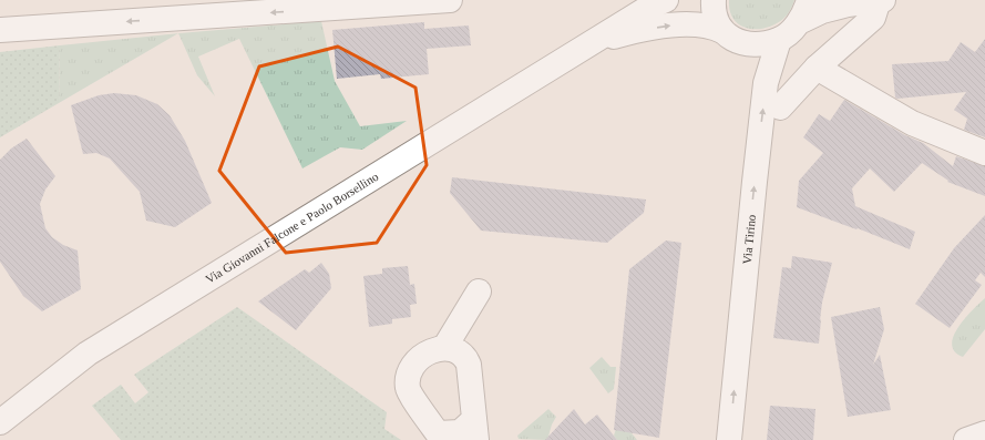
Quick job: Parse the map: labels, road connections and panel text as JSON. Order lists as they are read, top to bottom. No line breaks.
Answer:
{"streets":{"street":["Via Giovanni Falcone e Paolo Borsellino","Via Tirino"]},"crossings":[["Via Giovanni Falcone e Paolo Borsellino","Via Tirino"]],"one_way":["Via Tirino"]}
